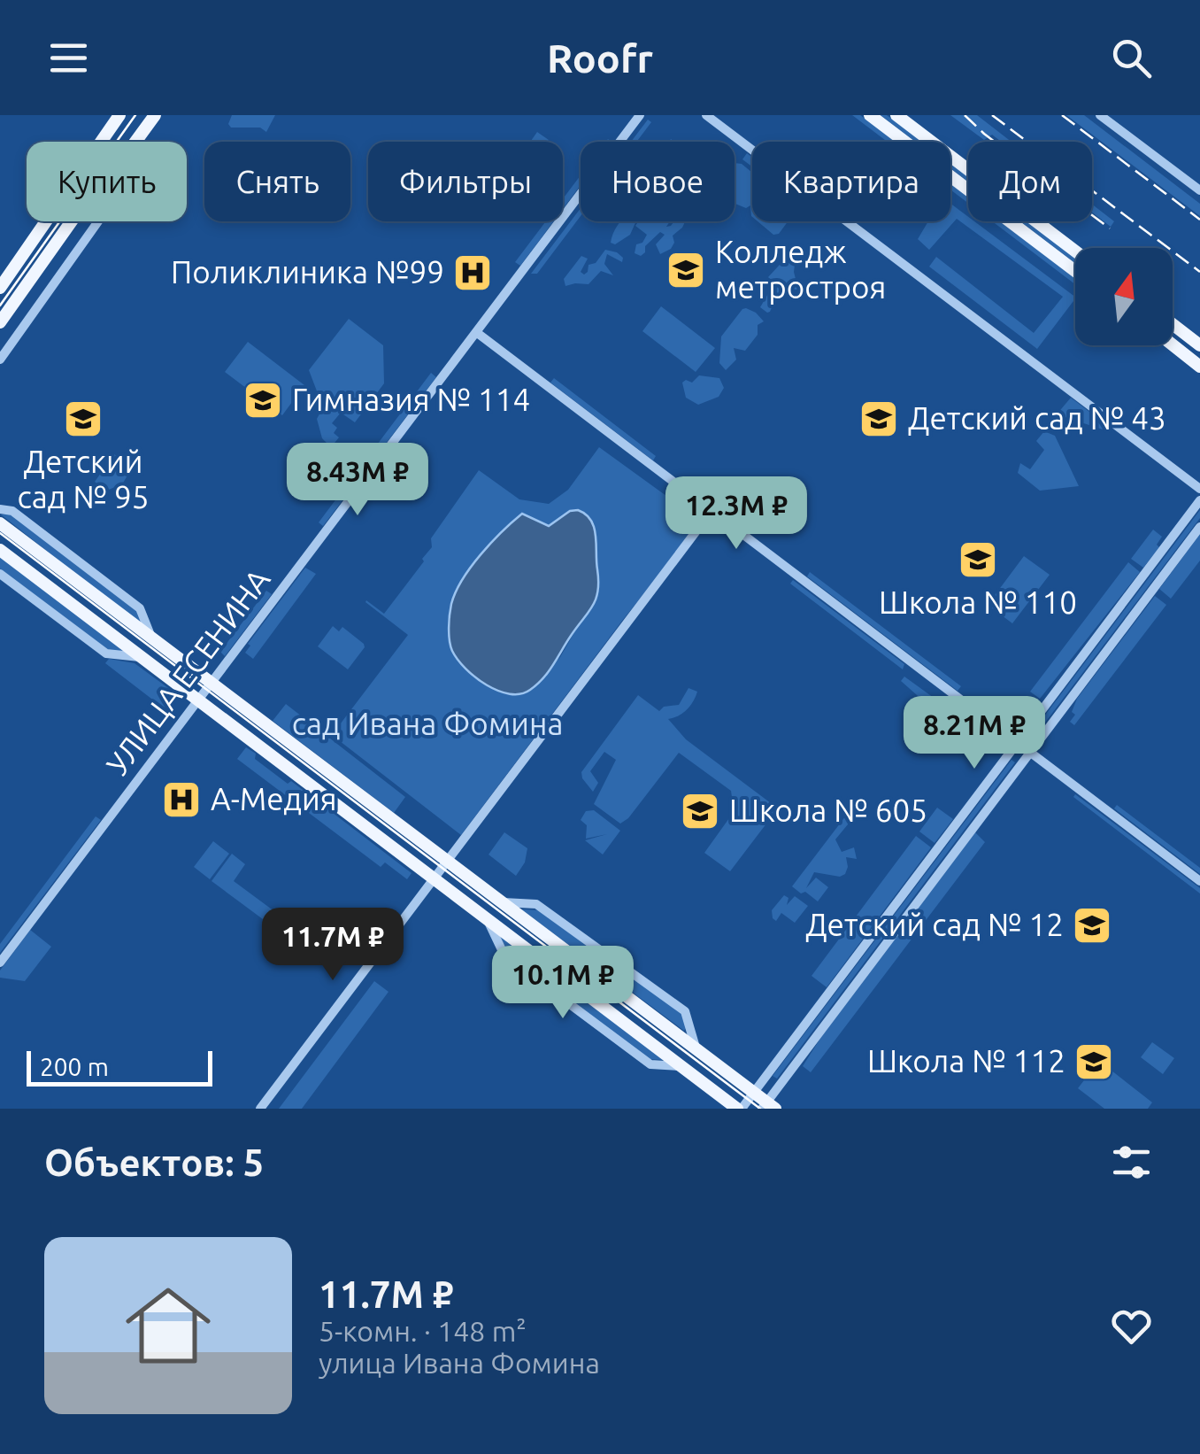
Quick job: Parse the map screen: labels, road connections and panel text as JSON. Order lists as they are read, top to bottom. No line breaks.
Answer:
{"streets":{"street":["УЛИЦА ЕСЕНИНА"]},"parks":["сад Ивана Фомина"],"places":{"school or university":["Колледж метростроя","Гимназия № 114","Детский сад № 95","Детский сад № 43","Школа № 110","Школа № 605","Детский сад № 12","Школа № 112"],"hospital":["Поликлиника №99","А-Медия"]},"scale_bar":"200 m","north":"top","page":{"header":"Roofr","chip":["Купить","Снять","Фильтры","Новое","Квартира","Дом"],"price":["8.43M ₽","12.3M ₽","8.21M ₽","11.7M ₽","10.1M ₽"],"scale":"200 m","heading":"Объектов: 5","list":[{"name":"11.7M ₽","note":"5-комн. · 148 m² · улица Ивана Фомина"}]}}
